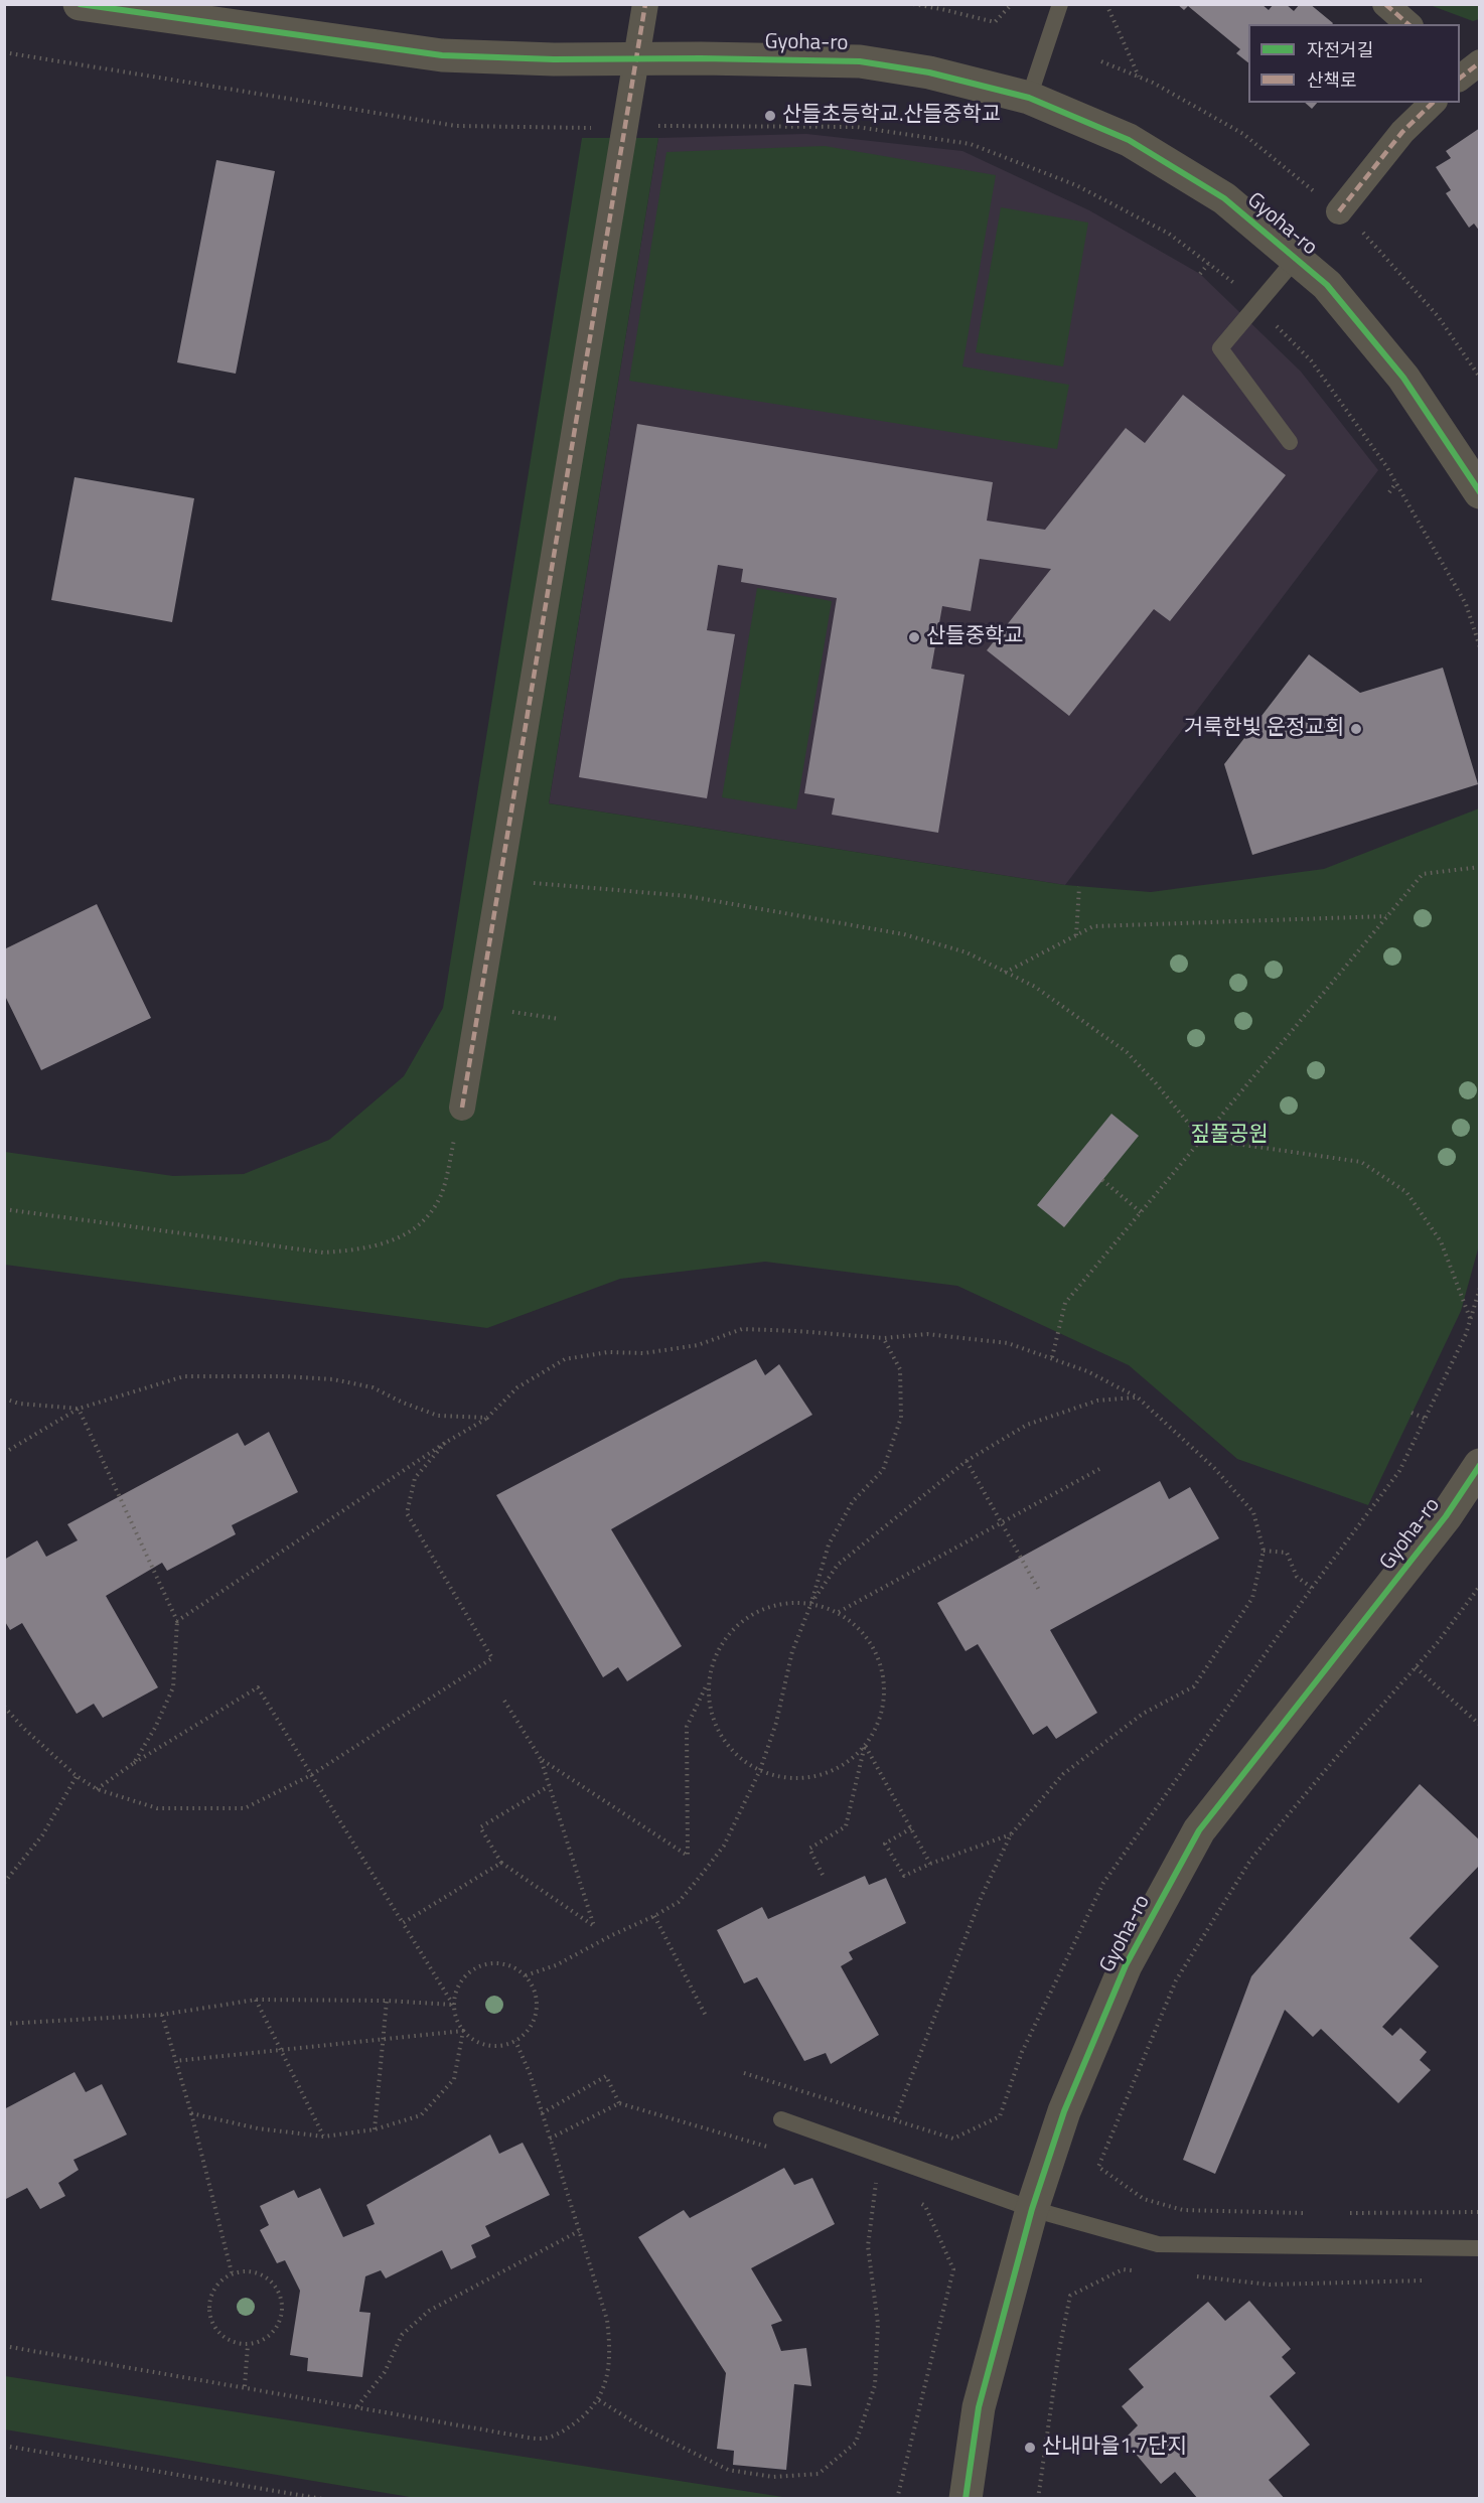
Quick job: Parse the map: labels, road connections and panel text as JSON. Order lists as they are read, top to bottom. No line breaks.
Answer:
{"streets":{"street":["Gyoha-ro"]},"parks":["짚풀공원"],"places":["산들초등학교.산들중학교","산들중학교","거룩한빛 운정교회","산내마을1.7단지"],"legend":["자전거길","산책로"]}
